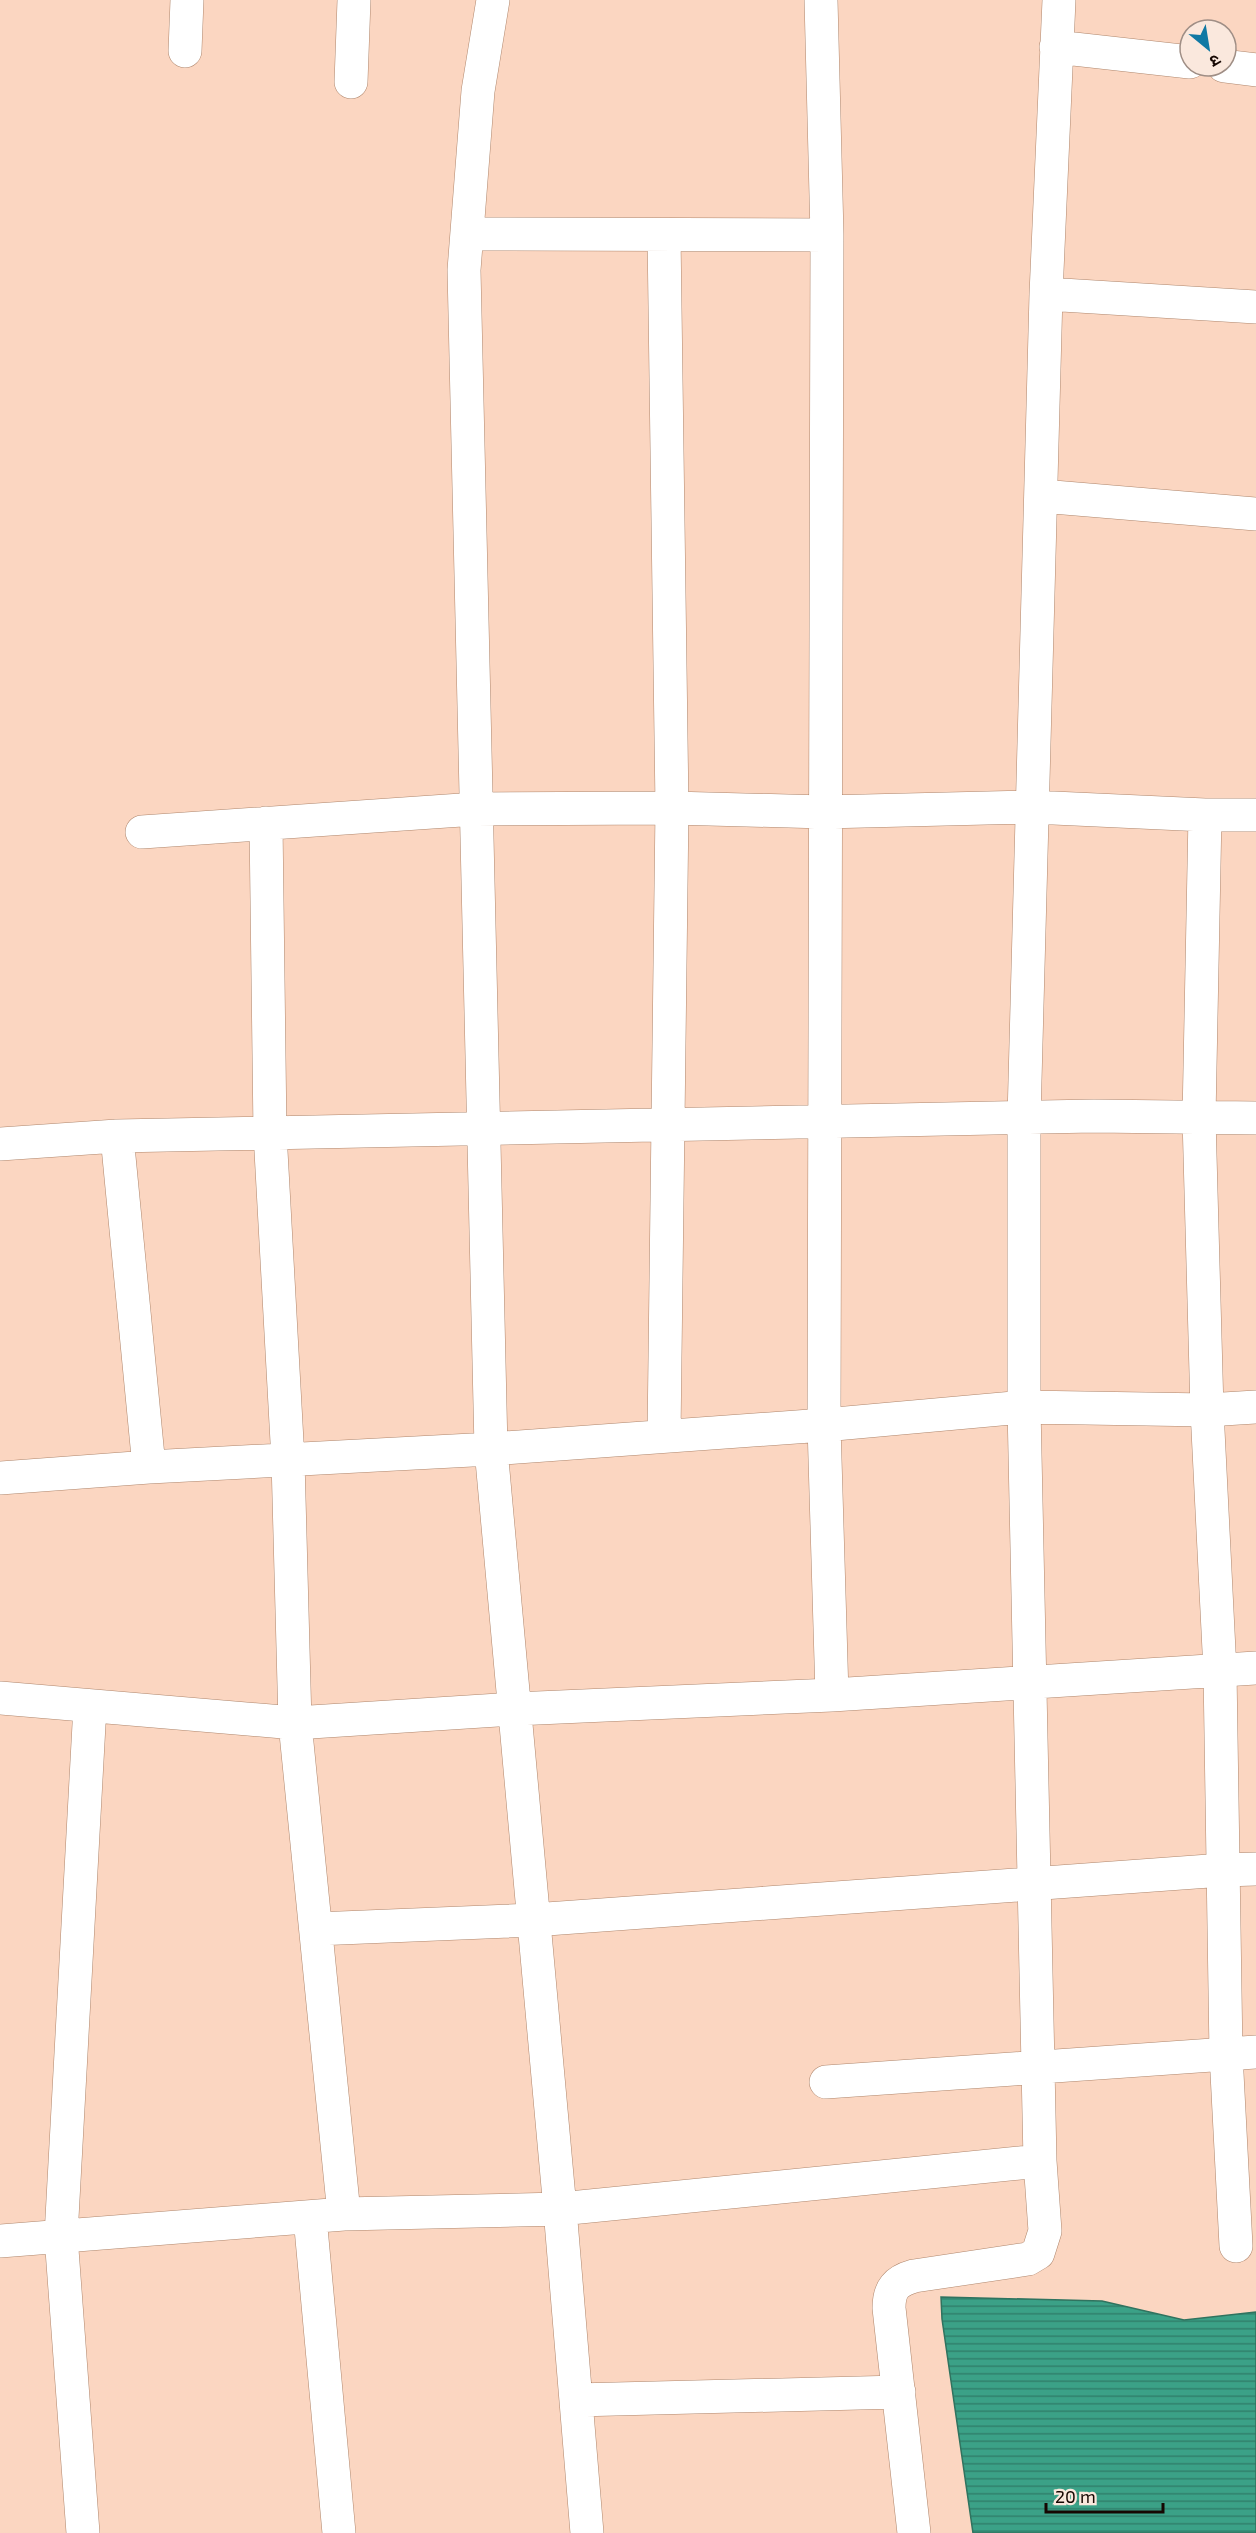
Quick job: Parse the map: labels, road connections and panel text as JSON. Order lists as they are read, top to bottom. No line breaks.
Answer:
{"scale_bar":"20 m","north":"bottom right"}
